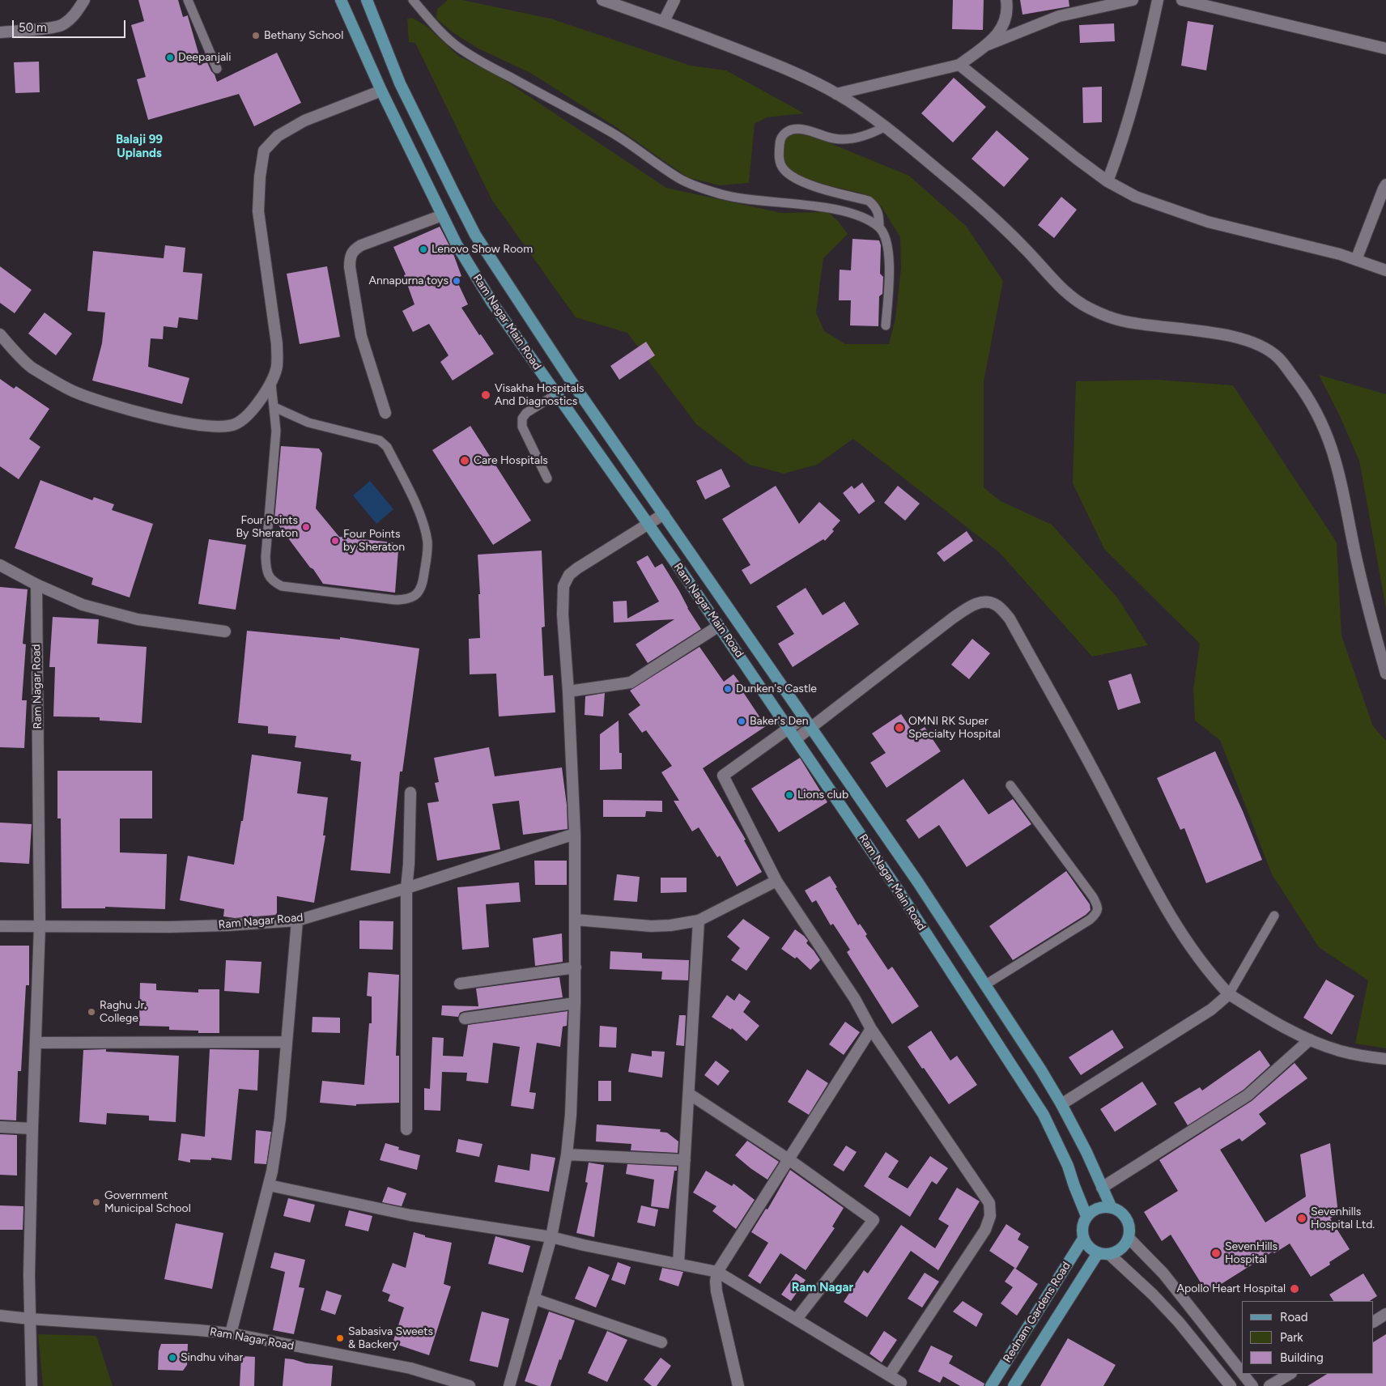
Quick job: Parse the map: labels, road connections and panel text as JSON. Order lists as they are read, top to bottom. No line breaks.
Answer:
{"streets":{"main road":["Ram Nagar Main Road","Rednam Gardens Road"],"street":["Ram Nagar Road"]},"crossings":[["Ram Nagar Main Road","Rednam Gardens Road"]],"districts":["Balaji 99 Uplands","Ram Nagar"],"places":["Bethany School","Deepanjali","Lenovo Show Room","Annapurna toys","Visakha Hospitals And Diagnostics","Care Hospitals","Four Points By Sheraton","Four Points by Sheraton","Dunken's Castle","Baker's Den","OMNI RK Super Specialty Hospital","Lions club","Raghu Jr. College","Government Municipal School","Sevenhills Hospital Ltd.","SevenHills Hospital","Apollo Heart Hospital","Sabasiva Sweets & Backery","Sindhu vihar"],"legend":["Road","Park","Building"],"scale_bar":"50 m"}
